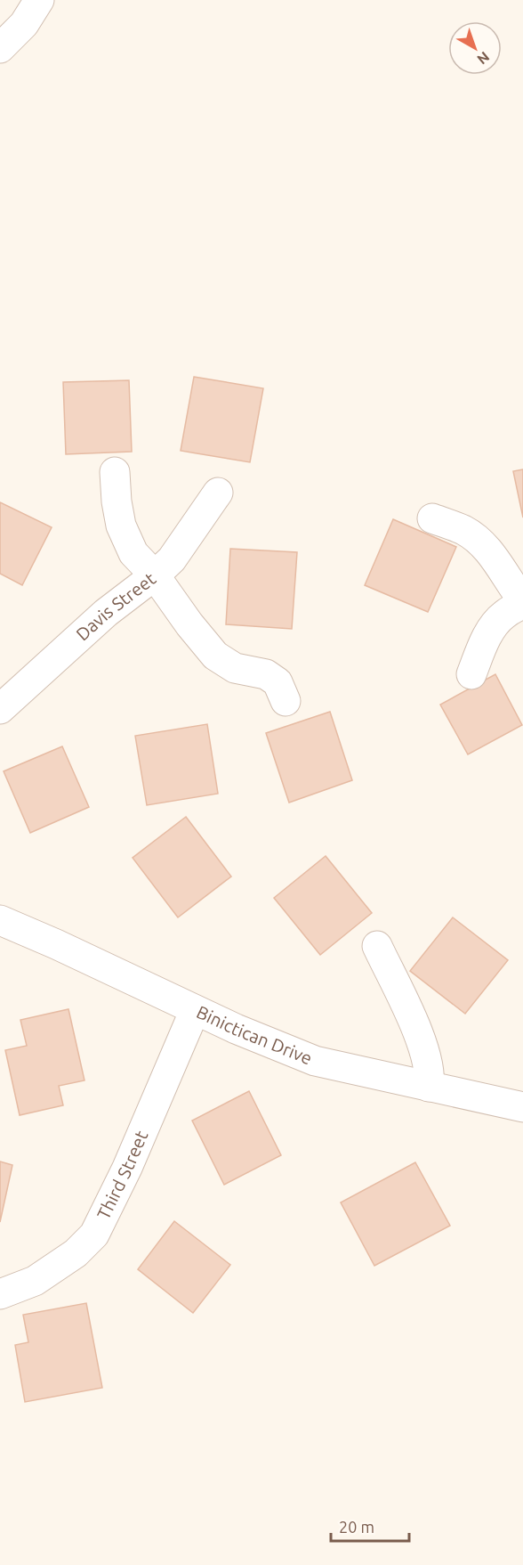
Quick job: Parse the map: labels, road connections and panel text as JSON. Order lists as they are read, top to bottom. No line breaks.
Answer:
{"streets":{"street":["Davis Street","Binictican Drive","Third Street"]},"crossings":[["Binictican Drive","Third Street"]],"scale_bar":"20 m","north":"bottom right"}
